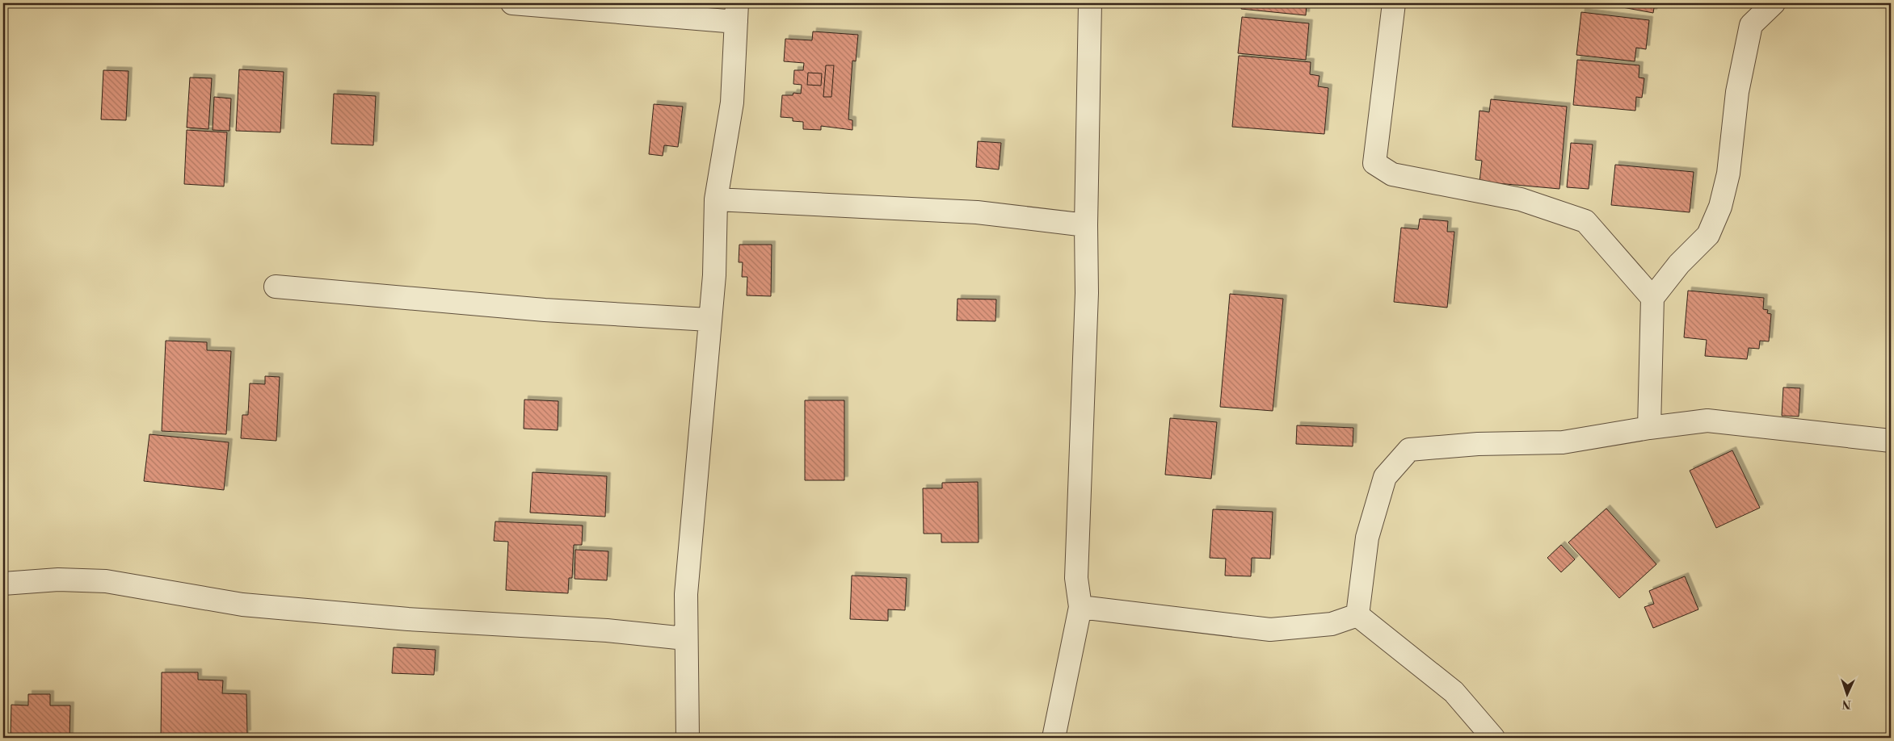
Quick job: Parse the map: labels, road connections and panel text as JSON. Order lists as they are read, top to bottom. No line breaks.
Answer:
{"north":"bottom"}
